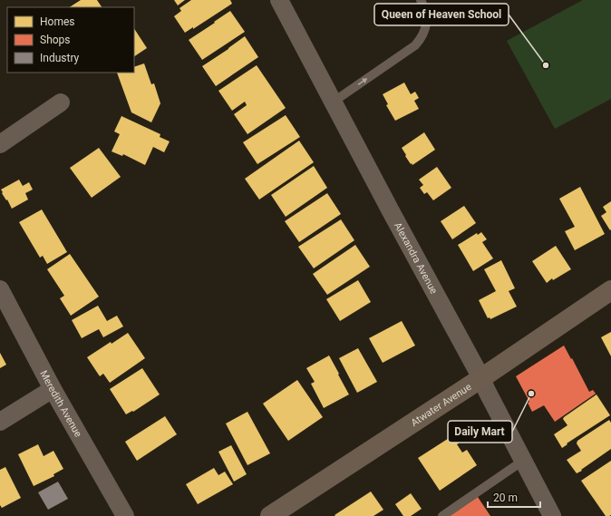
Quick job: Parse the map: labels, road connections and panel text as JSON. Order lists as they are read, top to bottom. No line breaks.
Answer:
{"streets":{"street":["Alexandra Avenue","Meredith Avenue","Atwater Avenue"]},"crossings":[["Alexandra Avenue","Atwater Avenue"]],"places":["Queen of Heaven School","Daily Mart"],"legend":["Homes","Shops","Industry"],"scale_bar":"20 m"}
